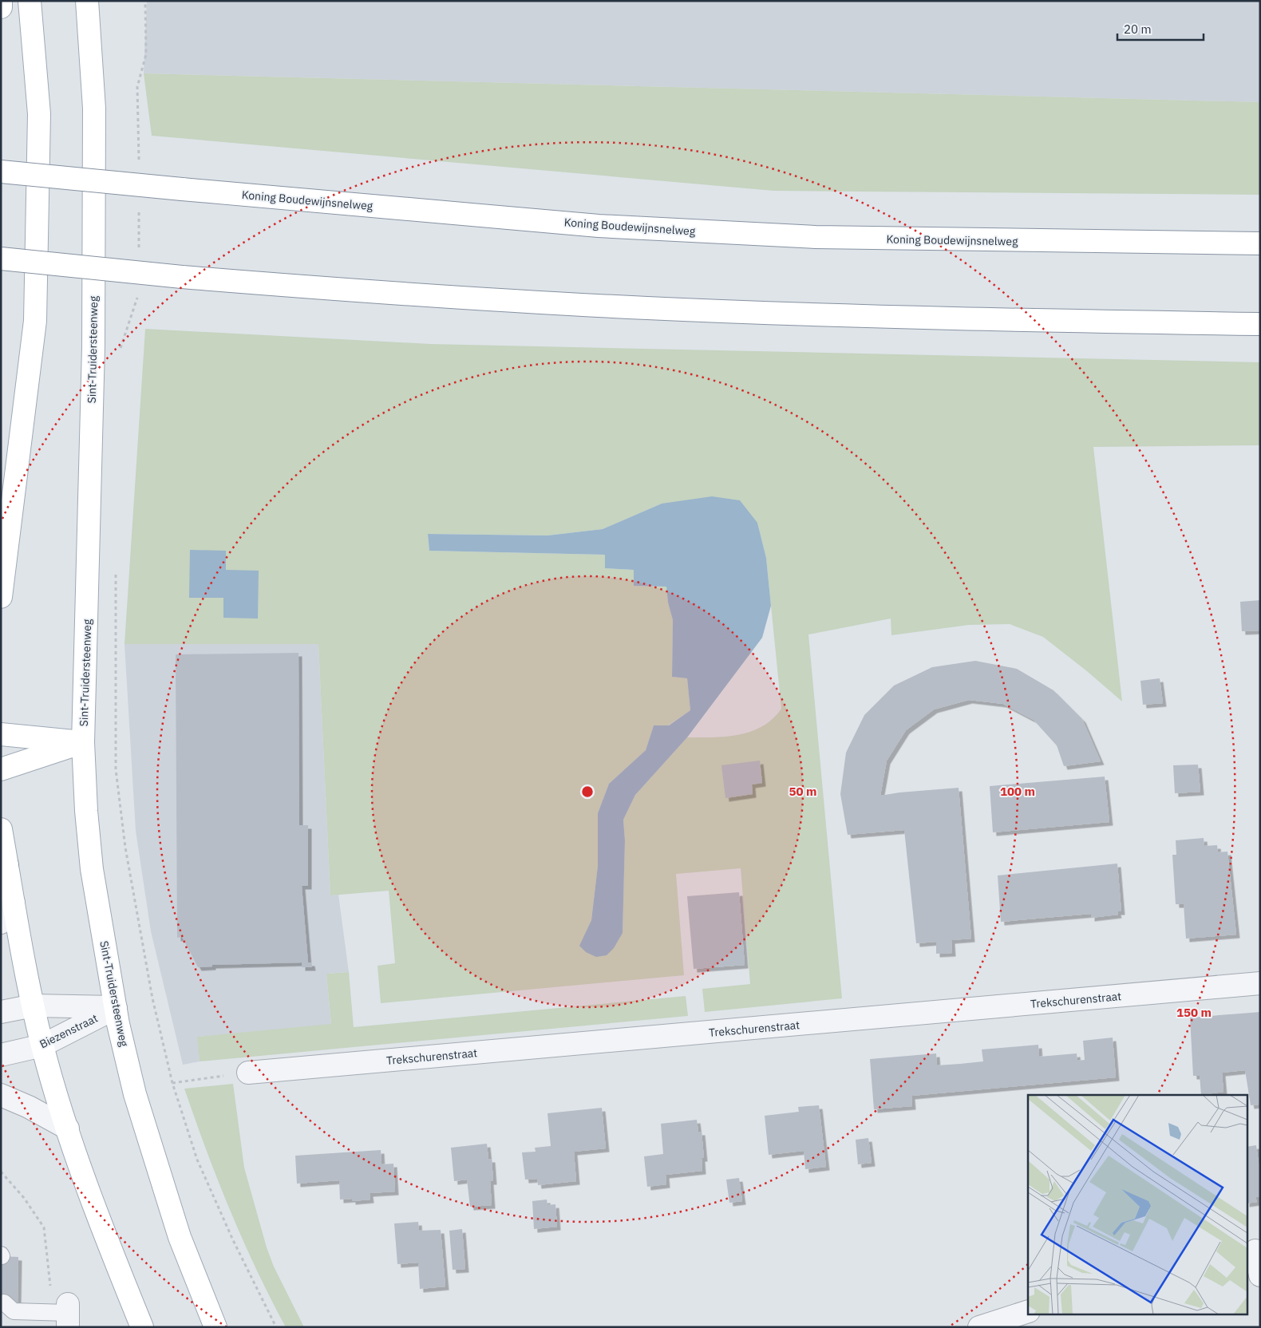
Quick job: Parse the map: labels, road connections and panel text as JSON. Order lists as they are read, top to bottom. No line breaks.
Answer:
{"streets":{"main road":["Koning Boudewijnsnelweg","Sint-Truidersteenweg"],"street":["Trekschurenstraat","Biezenstraat"]},"crossings":[["Sint-Truidersteenweg","Biezenstraat"]],"scale_bar":"20 m","rings":["50 m","100 m","150 m"]}
